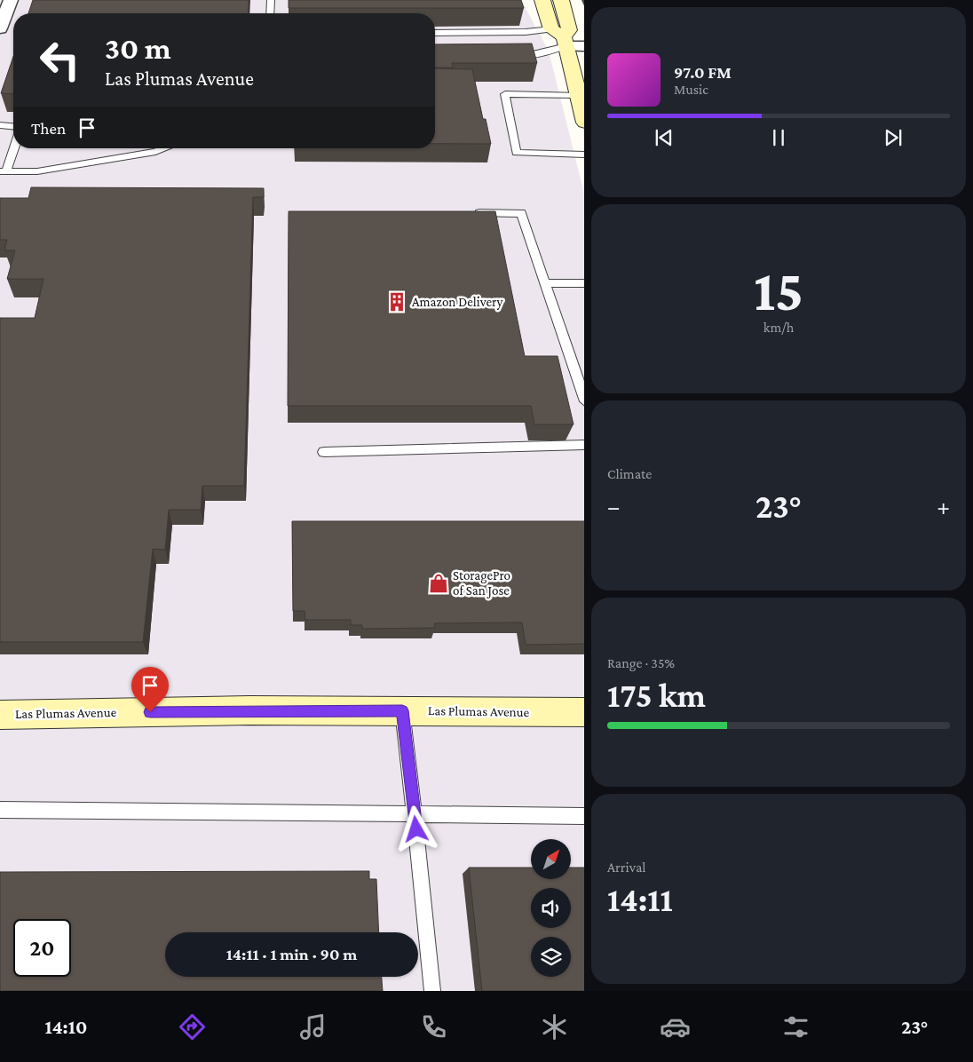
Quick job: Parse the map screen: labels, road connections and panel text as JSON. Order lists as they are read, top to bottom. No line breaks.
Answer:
{"streets":{"street":["Las Plumas Avenue"]},"places":{"building":["Amazon Delivery"],"shop":["StoragePro of San Jose"]},"north":"top right","page":{"turn":["30 m","Las Plumas Avenue"],"song":["97.0 FM","Music"],"then":"Then","tile":[["15","km/h"],"Climate",["Range · 35%","175 km"],["Arrival","14:11"]],"heat":["−","23°","+"],"limit":"20","trip":"14:11 · 1 min · 90 m","tabs":["14:10","23°"]}}
